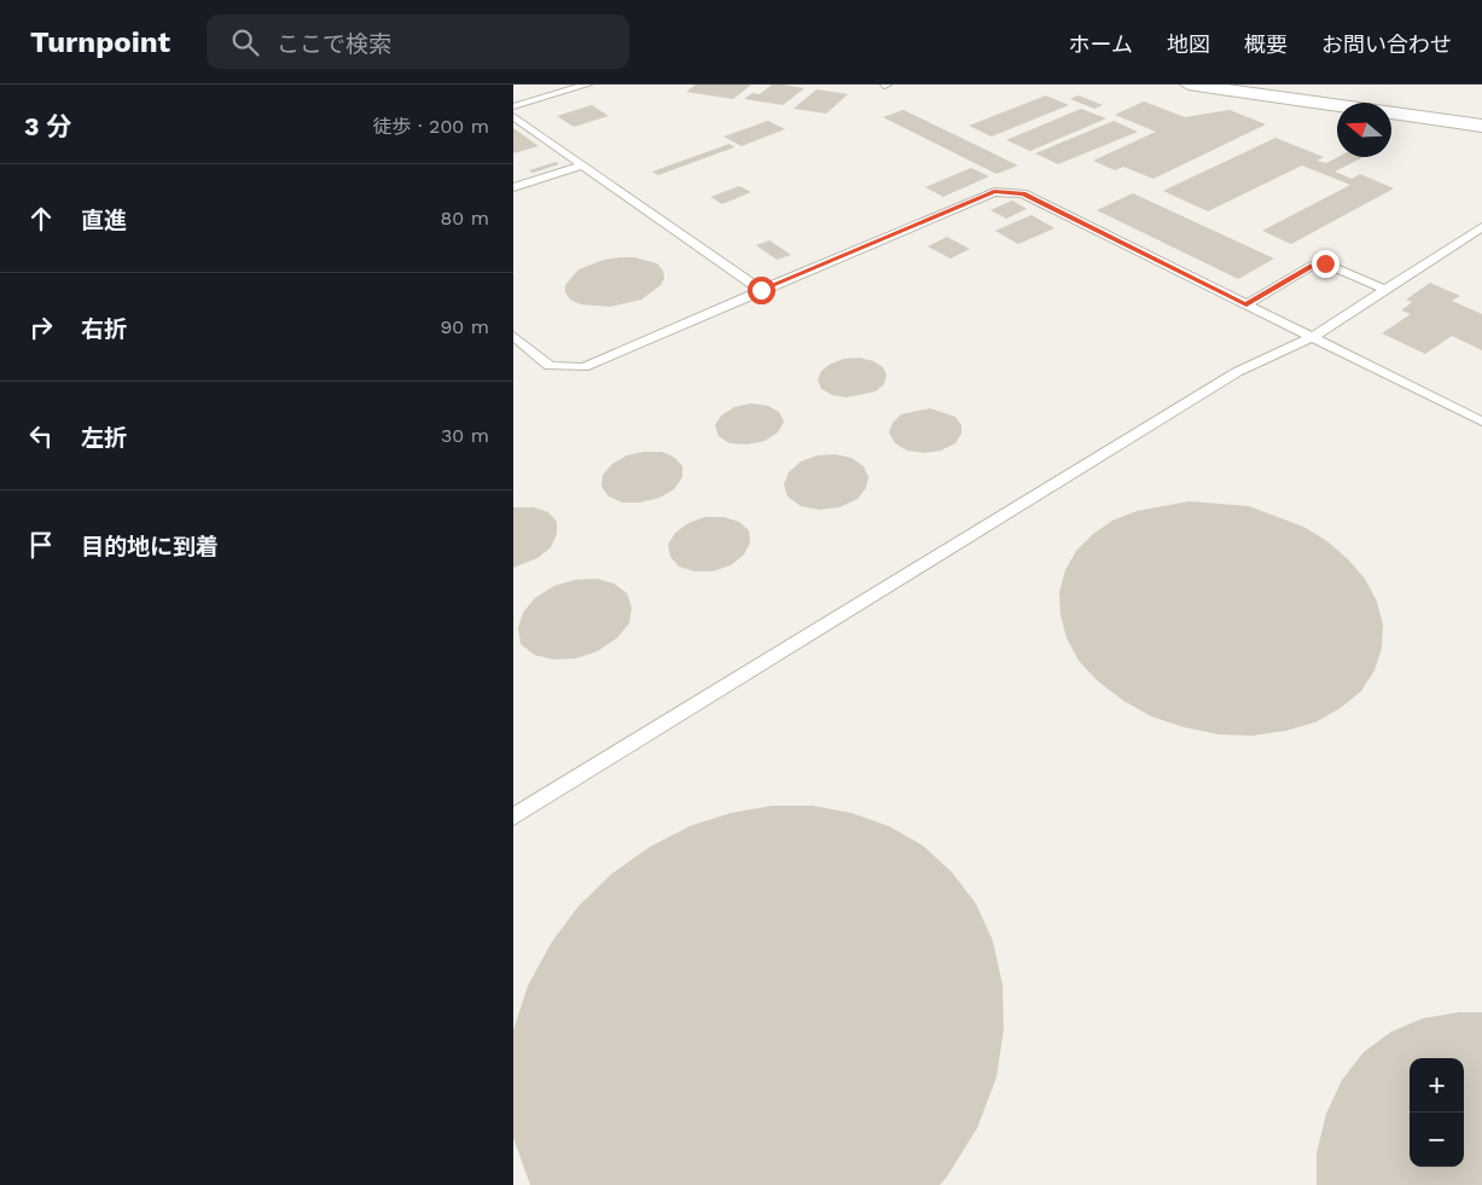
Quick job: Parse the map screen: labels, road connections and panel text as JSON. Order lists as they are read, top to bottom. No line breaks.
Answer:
{"north":"left","page":{"header":"Turnpoint","search":"ここで検索","nav":["ホーム","地図","概要","お問い合わせ"],"heading":["3 分","徒歩 · 200 m"],"list":[["直進","80 m"],["右折","90 m"],["左折","30 m"],"目的地に到着"],"map_buttons":["+","−"]}}
